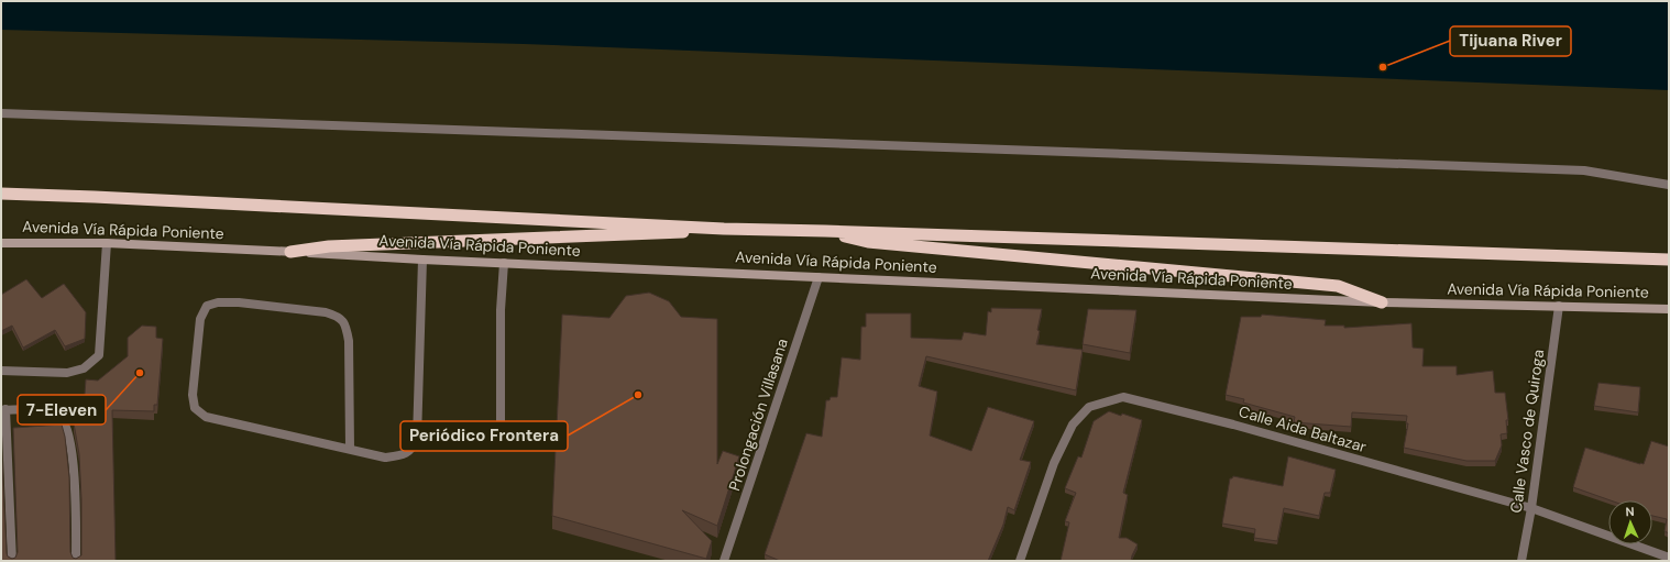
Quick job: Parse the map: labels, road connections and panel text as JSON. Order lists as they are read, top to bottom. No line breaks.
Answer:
{"streets":{"highway":["Avenida Vía Rápida Poniente"],"street":["Prolongación Villasana","Calle Aida Baltazar","Calle Vasco de Quiroga"]},"crossings":[["Avenida Vía Rápida Poniente","Prolongación Villasana"],["Avenida Vía Rápida Poniente","Calle Vasco de Quiroga"],["Calle Aida Baltazar","Calle Vasco de Quiroga"]],"places":["Tijuana River","7-Eleven","Periódico Frontera"],"north":"top"}
